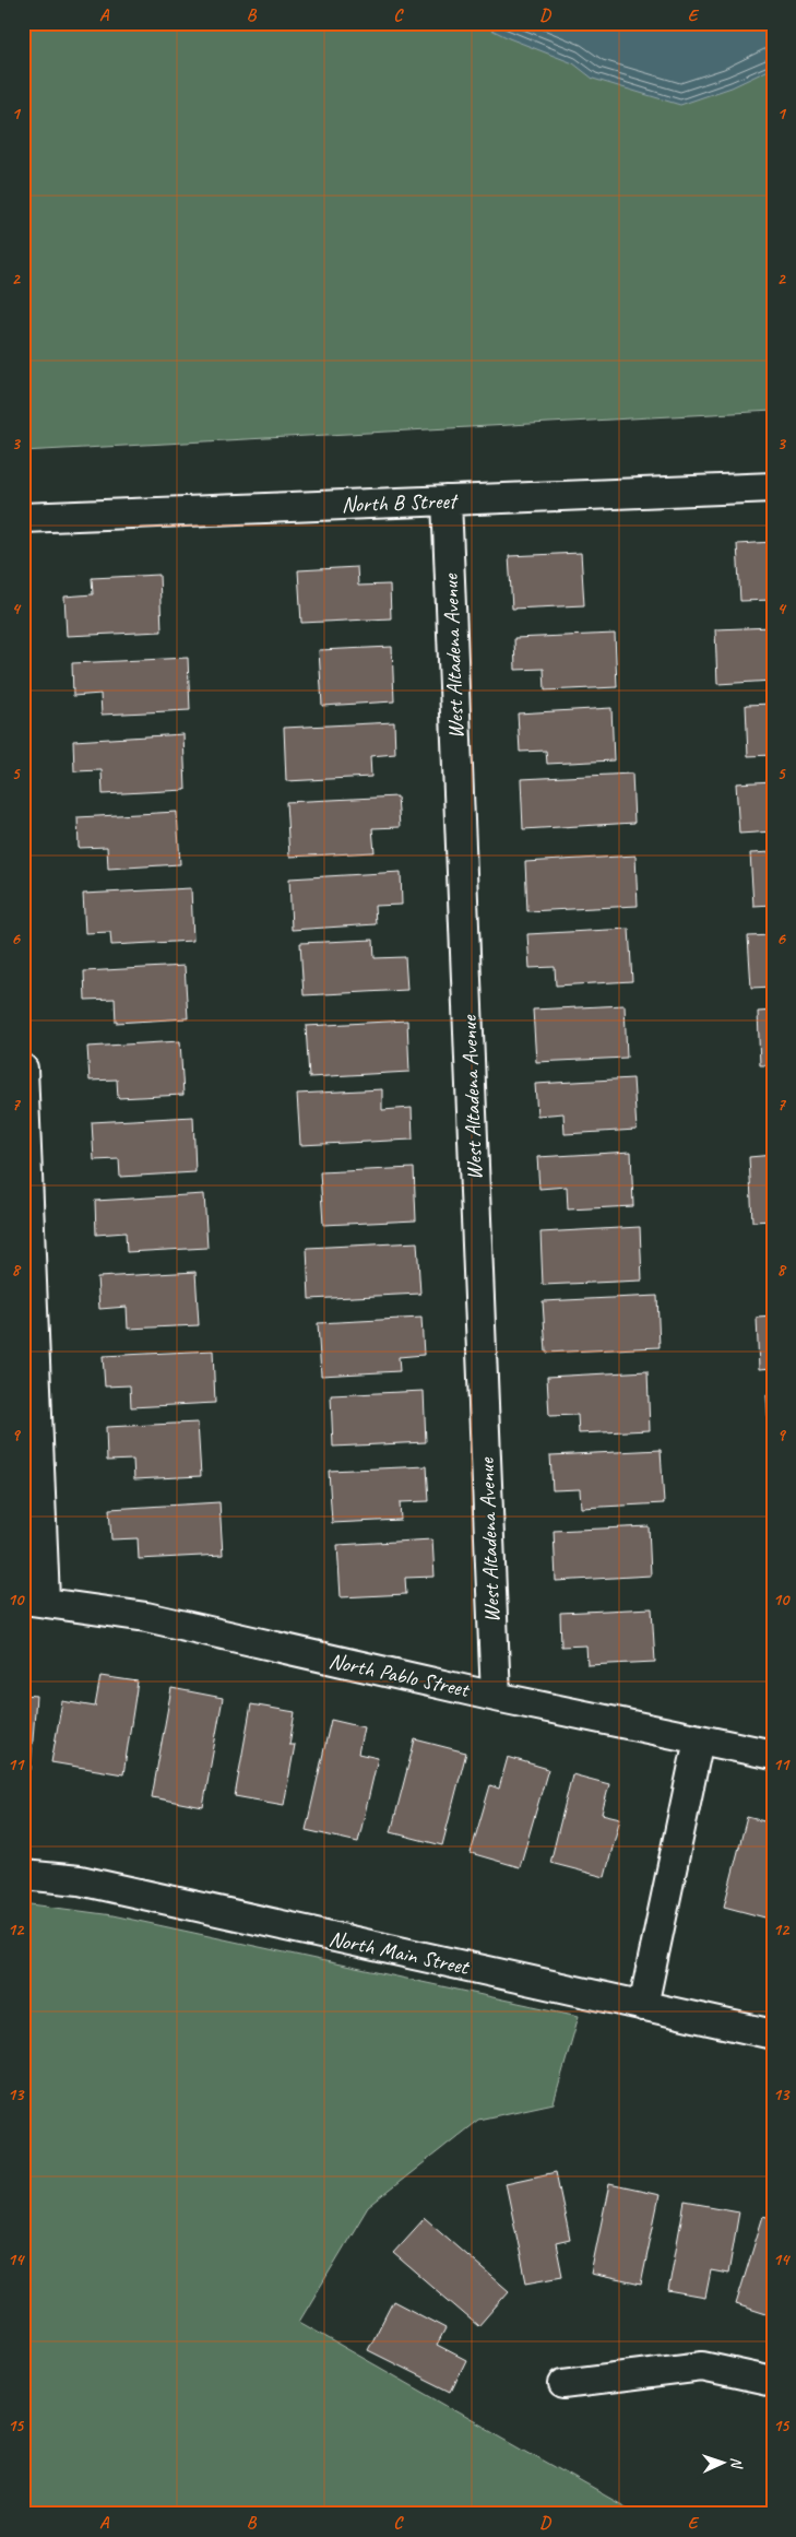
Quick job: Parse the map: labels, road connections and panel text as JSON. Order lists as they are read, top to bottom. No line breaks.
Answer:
{"streets":{"street":["North B Street","West Altadena Avenue","North Pablo Street","North Main Street"]},"crossings":[["North B Street","West Altadena Avenue"],["West Altadena Avenue","North Pablo Street"]],"north":"right","grid":{"columns":["A","B","C","D","E"],"rows":["1","2","3","4","5","6","7","8","9","10","11","12","13","14","15"]}}
